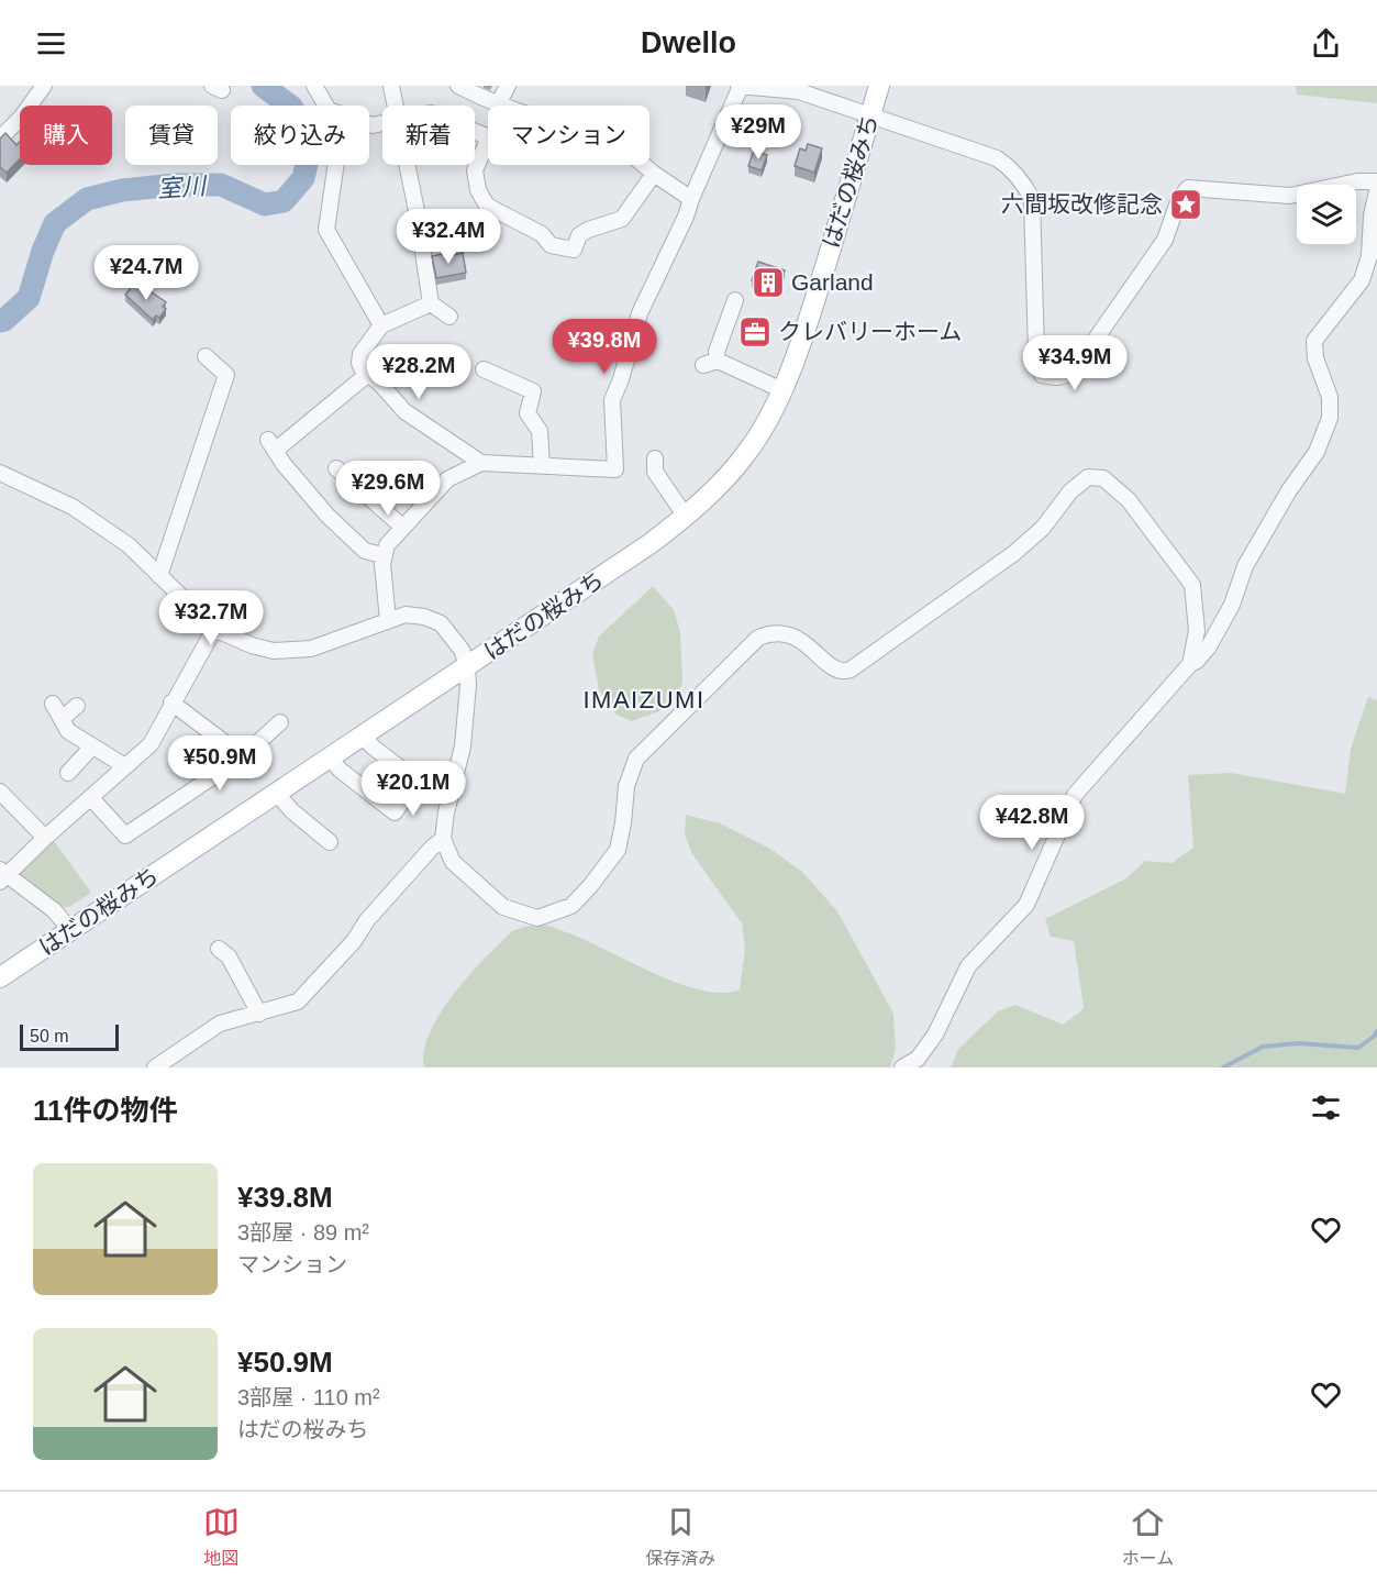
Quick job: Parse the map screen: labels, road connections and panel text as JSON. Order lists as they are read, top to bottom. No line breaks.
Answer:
{"streets":{"main road":["はだの桜みち"]},"districts":["IMAIZUMI"],"water":["室川"],"places":{"place":["六間坂改修記念"],"building":["Garland"],"office":["クレバリーホーム"]},"scale_bar":"50 m","page":{"header":"Dwello","price":["¥29M","¥32.4M","¥24.7M","¥39.8M","¥34.9M","¥28.2M","¥29.6M","¥32.7M","¥50.9M","¥20.1M","¥42.8M"],"chip":["購入","賃貸","絞り込み","新着","マンション"],"scale":"50 m","heading":"11件の物件","list":[{"name":"¥39.8M","note":"3部屋 · 89 m² · マンション"},{"name":"¥50.9M","note":"3部屋 · 110 m² · はだの桜みち"}],"tabs":["地図","保存済み","ホーム"]}}
